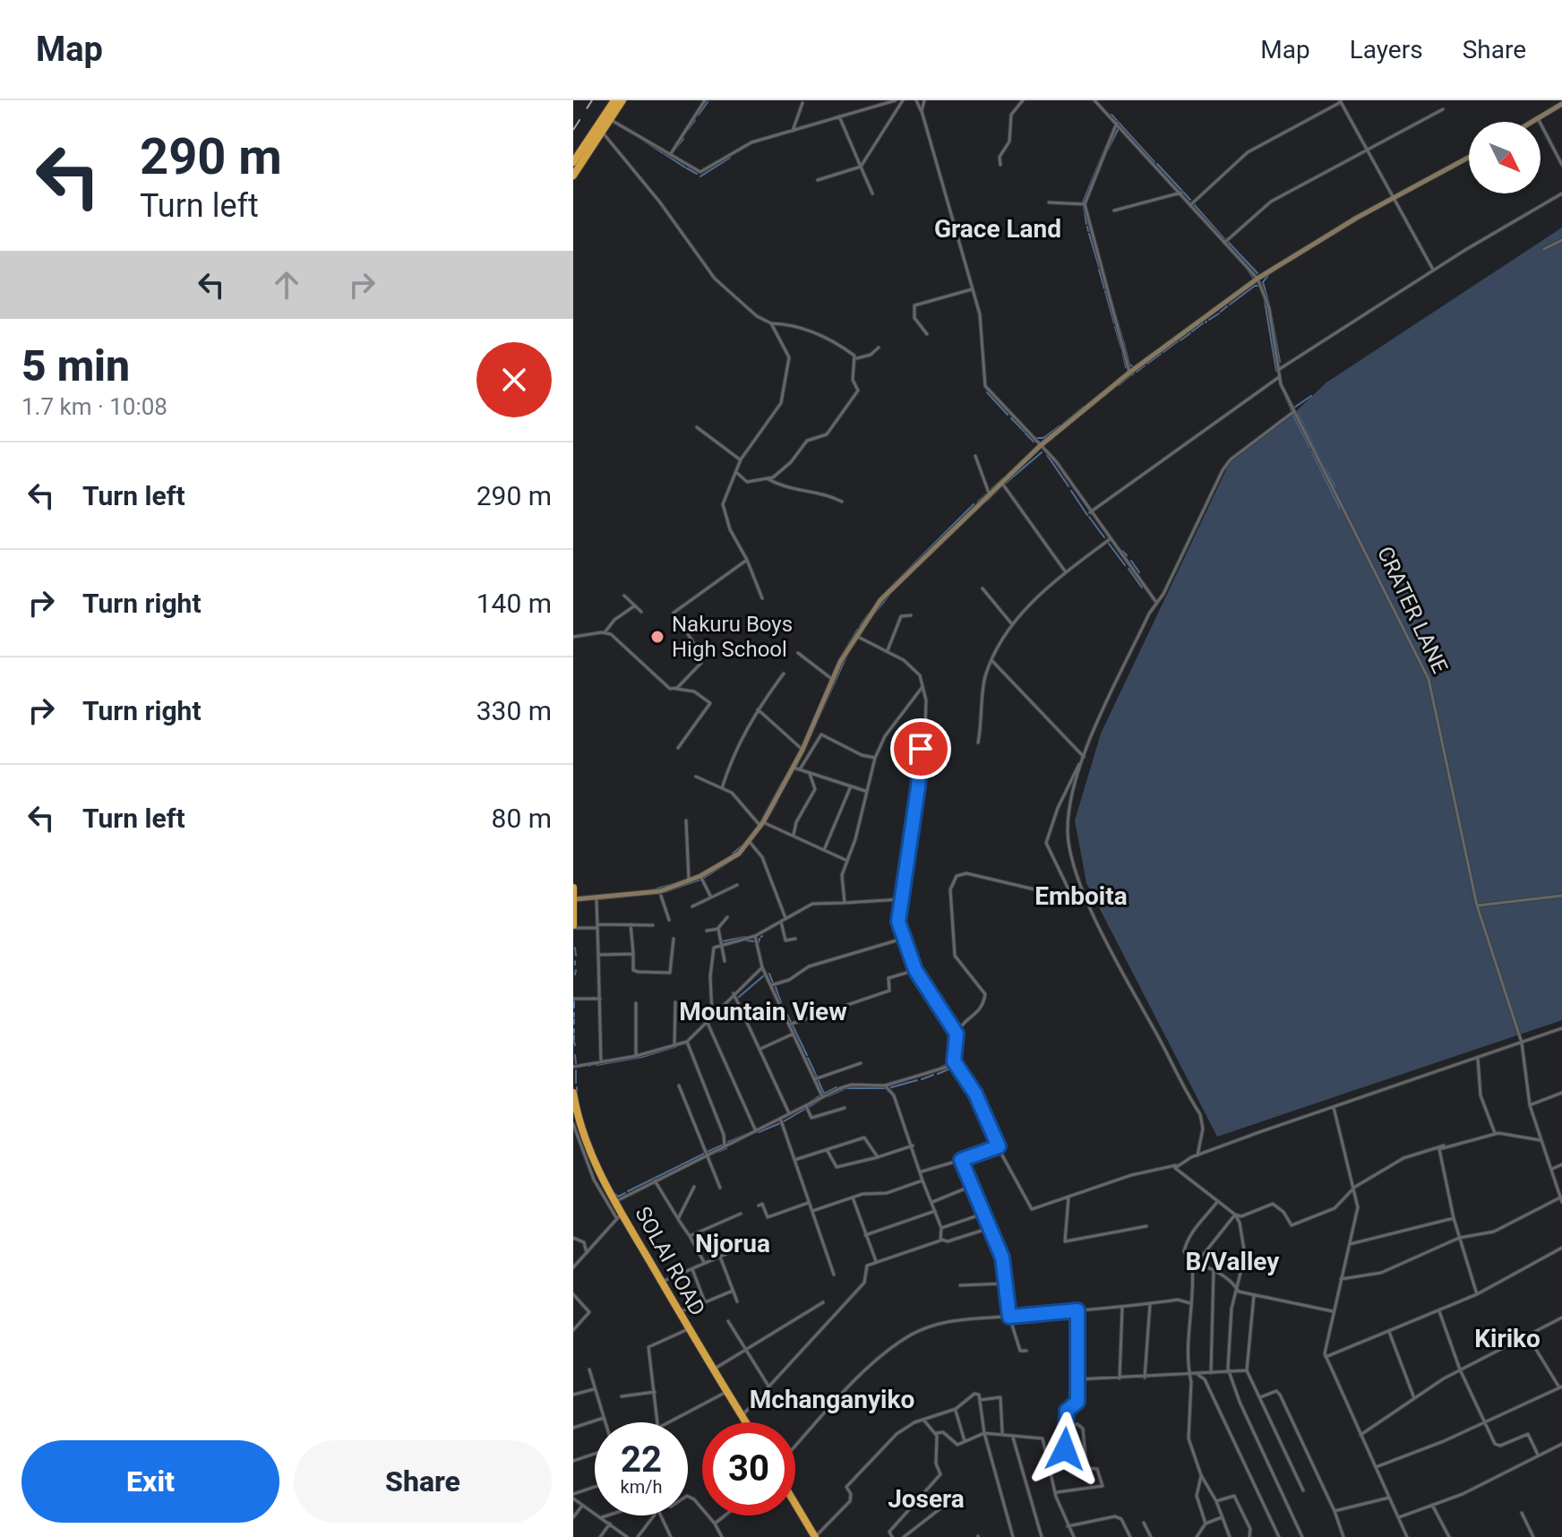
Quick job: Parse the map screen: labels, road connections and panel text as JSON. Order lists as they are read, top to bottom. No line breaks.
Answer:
{"streets":{"highway":["SOLAI ROAD"],"street":["CRATER LANE"]},"districts":["Grace Land","Emboita","Mountain View","Njorua","B/Valley","Kiriko","Mchanganyiko","Josera"],"places":["Nakuru Boys High School"],"north":"bottom right","page":{"header":"Map","nav":["Map","Layers","Share"],"turn":["290 m","Turn left"],"heading":["5 min","1.7 km · 10:08"],"list":[{"name":"Turn left","value":"290 m"},{"name":"Turn right","value":"140 m"},{"name":"Turn right","value":"330 m"},{"name":"Turn left","value":"80 m"}],"speed":"22 km/h","limit":"30","buttons":["Exit","Share"]}}
